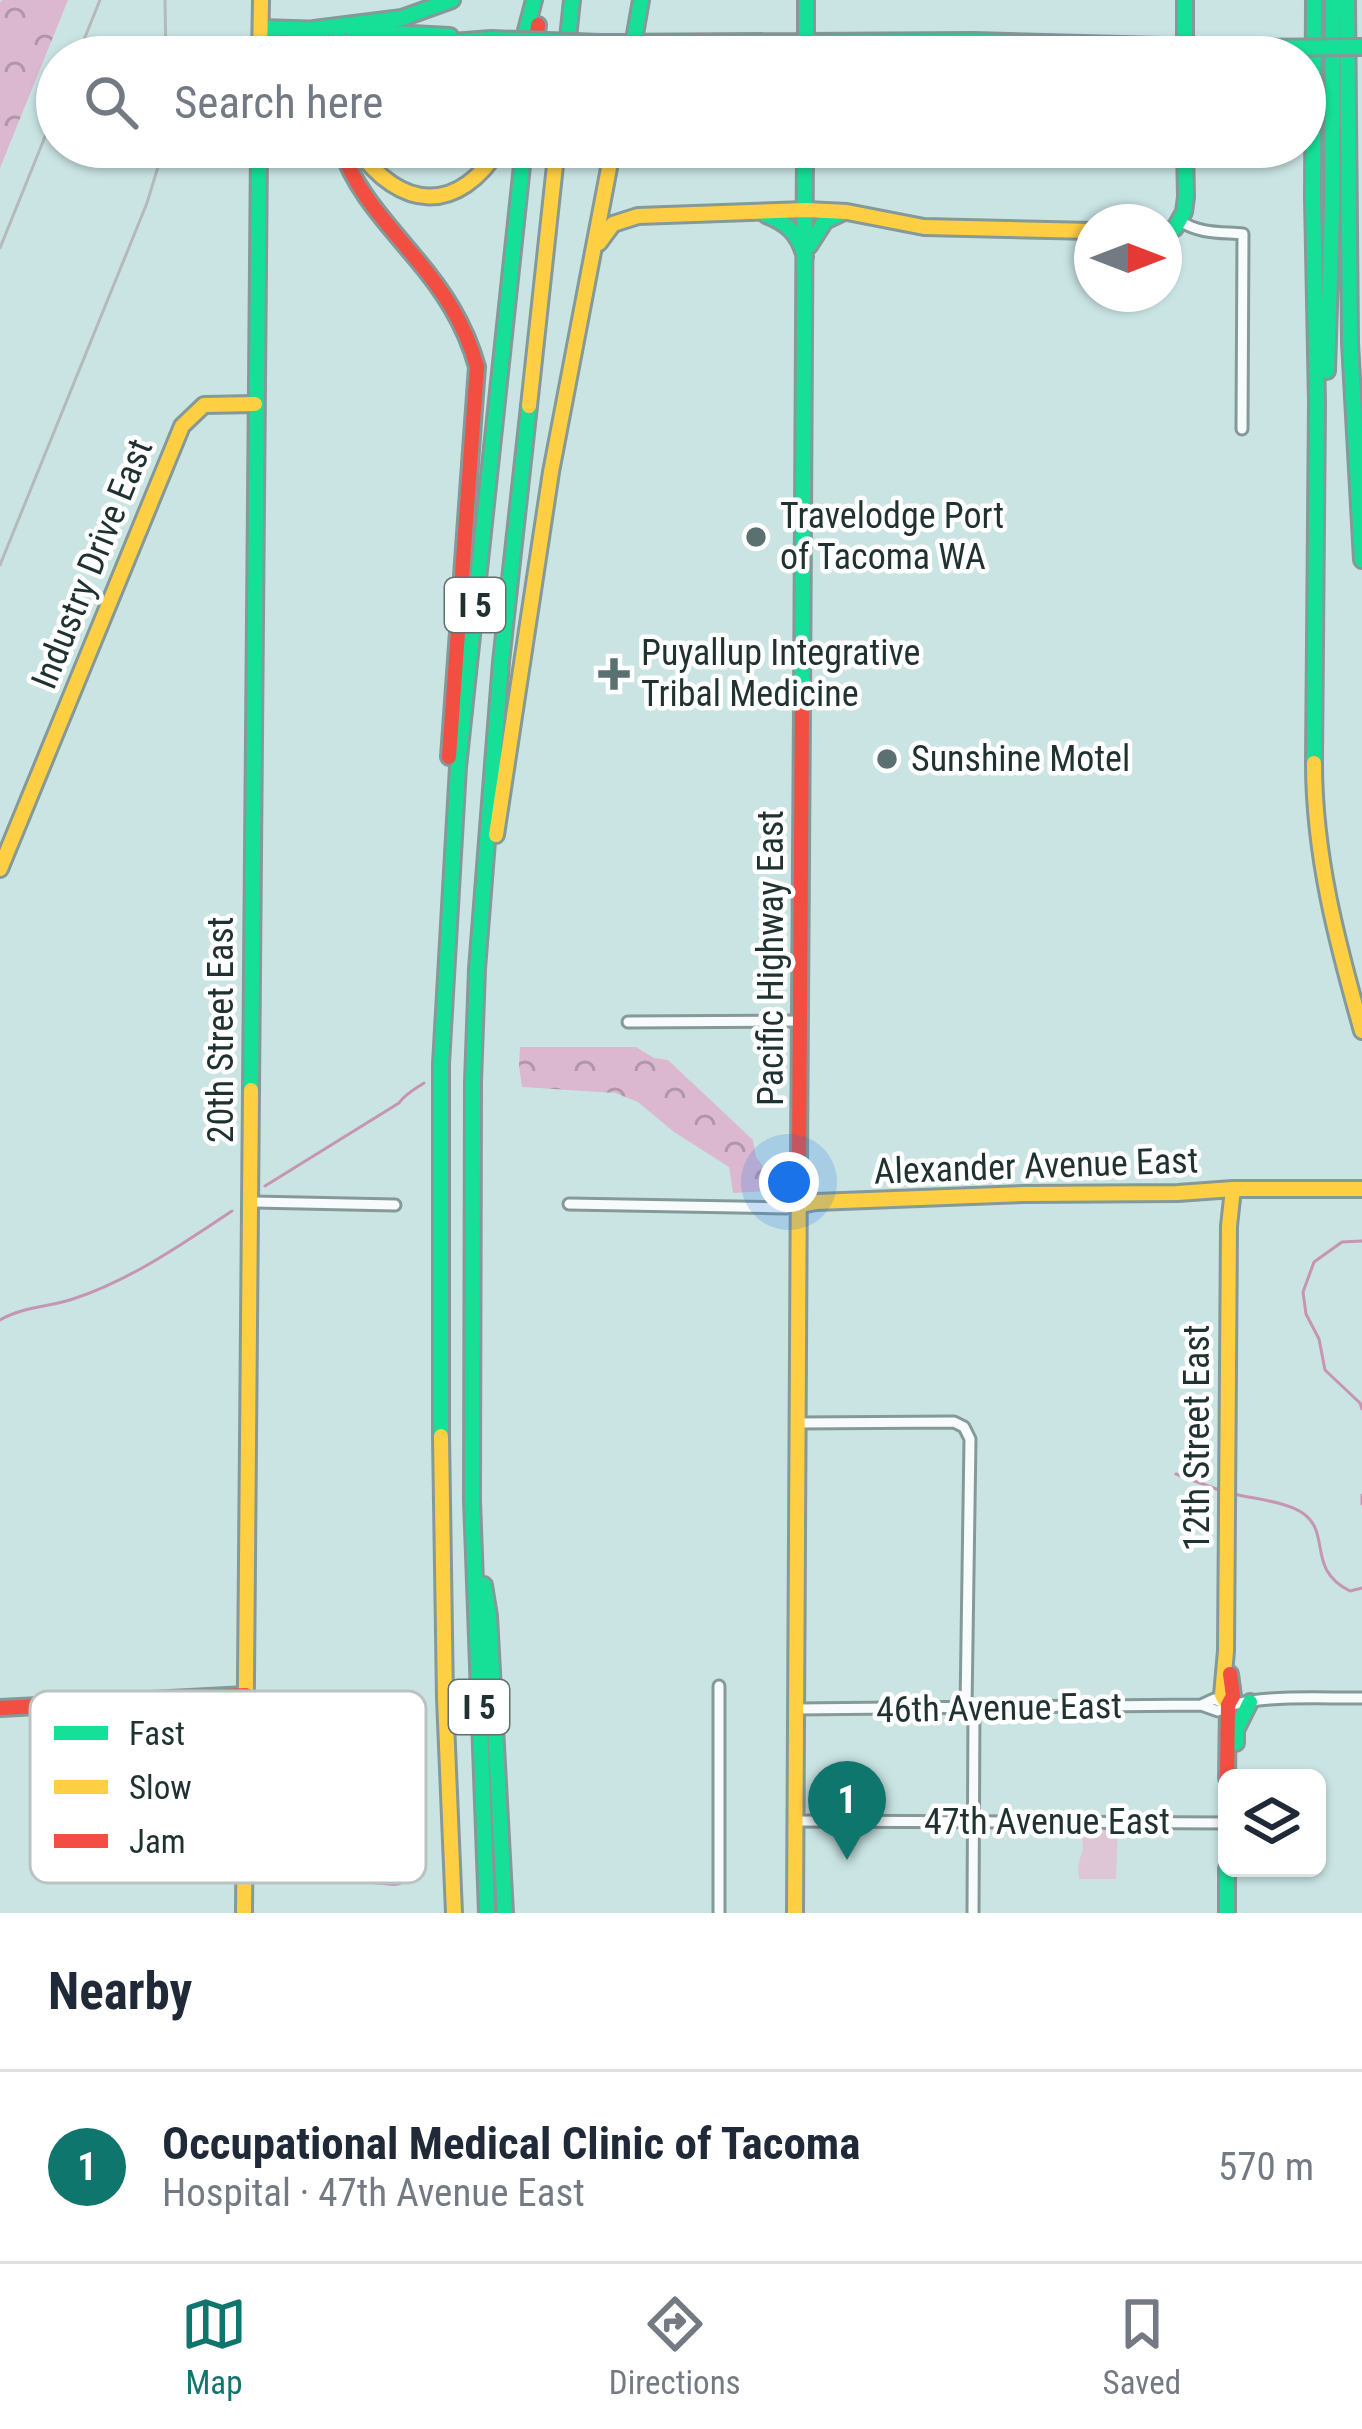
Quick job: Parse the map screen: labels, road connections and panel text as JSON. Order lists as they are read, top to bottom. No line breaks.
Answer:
{"streets":{"main road":["Industry Drive East","I 5","Pacific Highway East","20th Street East","Alexander Avenue East","12th Street East"],"street":["46th Avenue East","47th Avenue East"]},"crossings":[["Industry Drive East","20th Street East"],["Pacific Highway East","Alexander Avenue East"],["Pacific Highway East","46th Avenue East"],["Pacific Highway East","47th Avenue East"],["Alexander Avenue East","12th Street East"],["12th Street East","46th Avenue East"]],"places":{"other":["Travelodge Port of Tacoma WA","Sunshine Motel"],"health":["Puyallup Integrative Tribal Medicine"]},"legend":["Fast","Slow","Jam"],"north":"right","page":{"search":"Search here","pins":"1","heading":"Nearby","list":[{"mark":"1","name":"Occupational Medical Clinic of Tacoma","note":"Hospital · 47th Avenue East","value":"570 m"}],"nav":["Map","Directions","Saved"]}}
